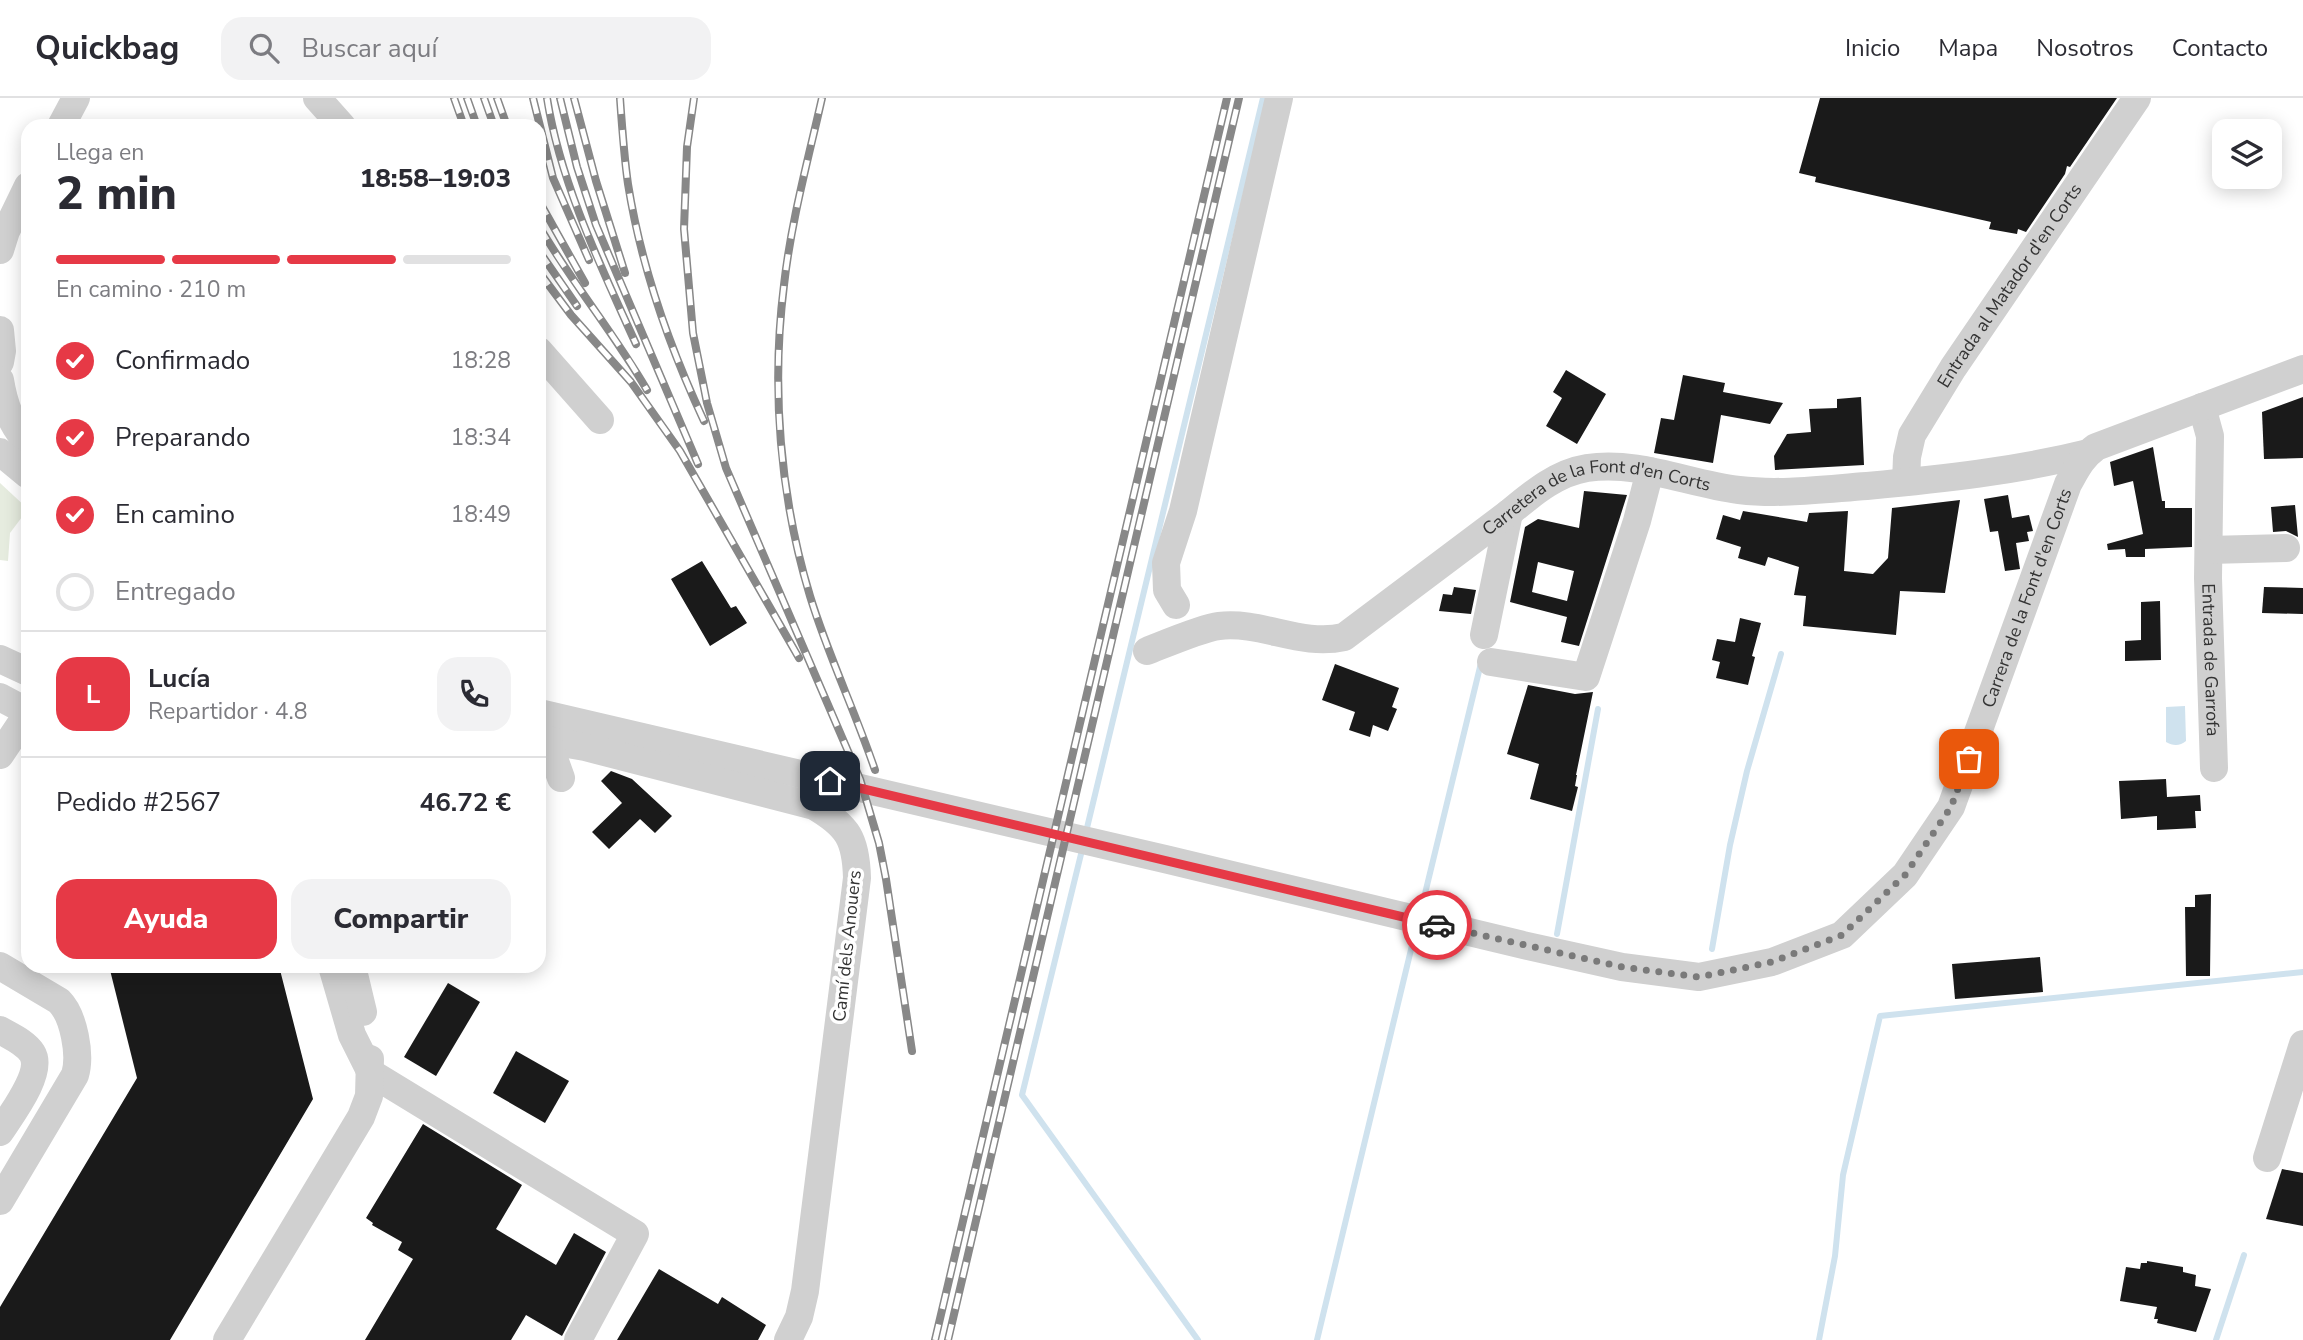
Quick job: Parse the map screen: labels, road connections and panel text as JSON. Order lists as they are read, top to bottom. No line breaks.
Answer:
{"streets":{"street":["Entrada al Matador d'en Corts","Carretera de la Font d'en Corts","Carrera de la Font d'en Corts","Entrada de Garrofa","Camí dels Anouers"]},"crossings":[["Entrada al Matador d'en Corts","Carretera de la Font d'en Corts"],["Carretera de la Font d'en Corts","Carrera de la Font d'en Corts"]],"page":{"header":"Quickbag","search":"Buscar aquí","nav":["Inicio","Mapa","Nosotros","Contacto"],"heading":["2 min","Llega en","18:58–19:03"],"panel":["Lucía","Repartidor · 4.8","Pedido #2567","46.72 €"],"bar":"En camino · 210 m","list":[["Confirmado","18:28"],["Preparando","18:34"],["En camino","18:49"],"Entregado"],"round":"L","buttons":["Ayuda","Compartir"]}}
